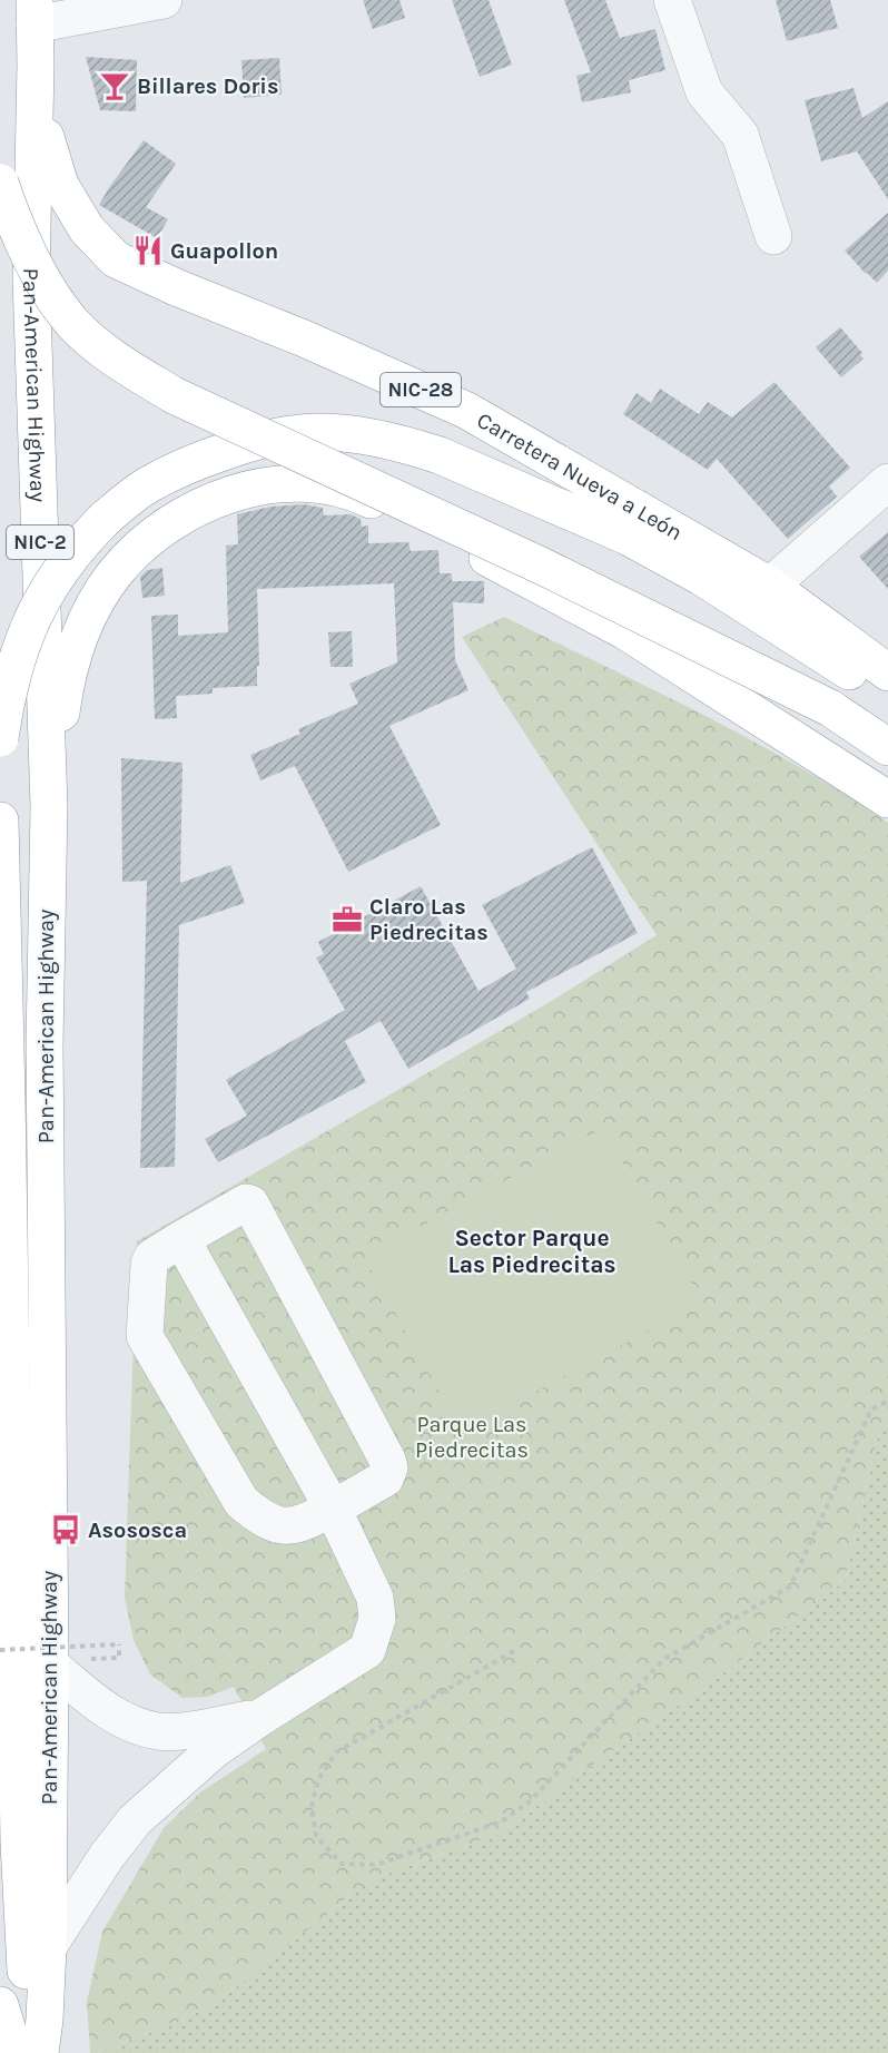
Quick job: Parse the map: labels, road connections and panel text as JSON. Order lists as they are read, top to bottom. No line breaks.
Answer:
{"streets":{"highway":["Pan-American Highway","NIC-28","Carretera Nueva a León","NIC-2"]},"crossings":[["Pan-American Highway","Carretera Nueva a León"]],"districts":["Sector Parque Las Piedrecitas"],"parks":["Parque Las Piedrecitas"],"places":{"bar":["Billares Doris"],"restaurant":["Guapollon"],"office":["Claro Las Piedrecitas"],"bus stop":["Asososca"]}}
